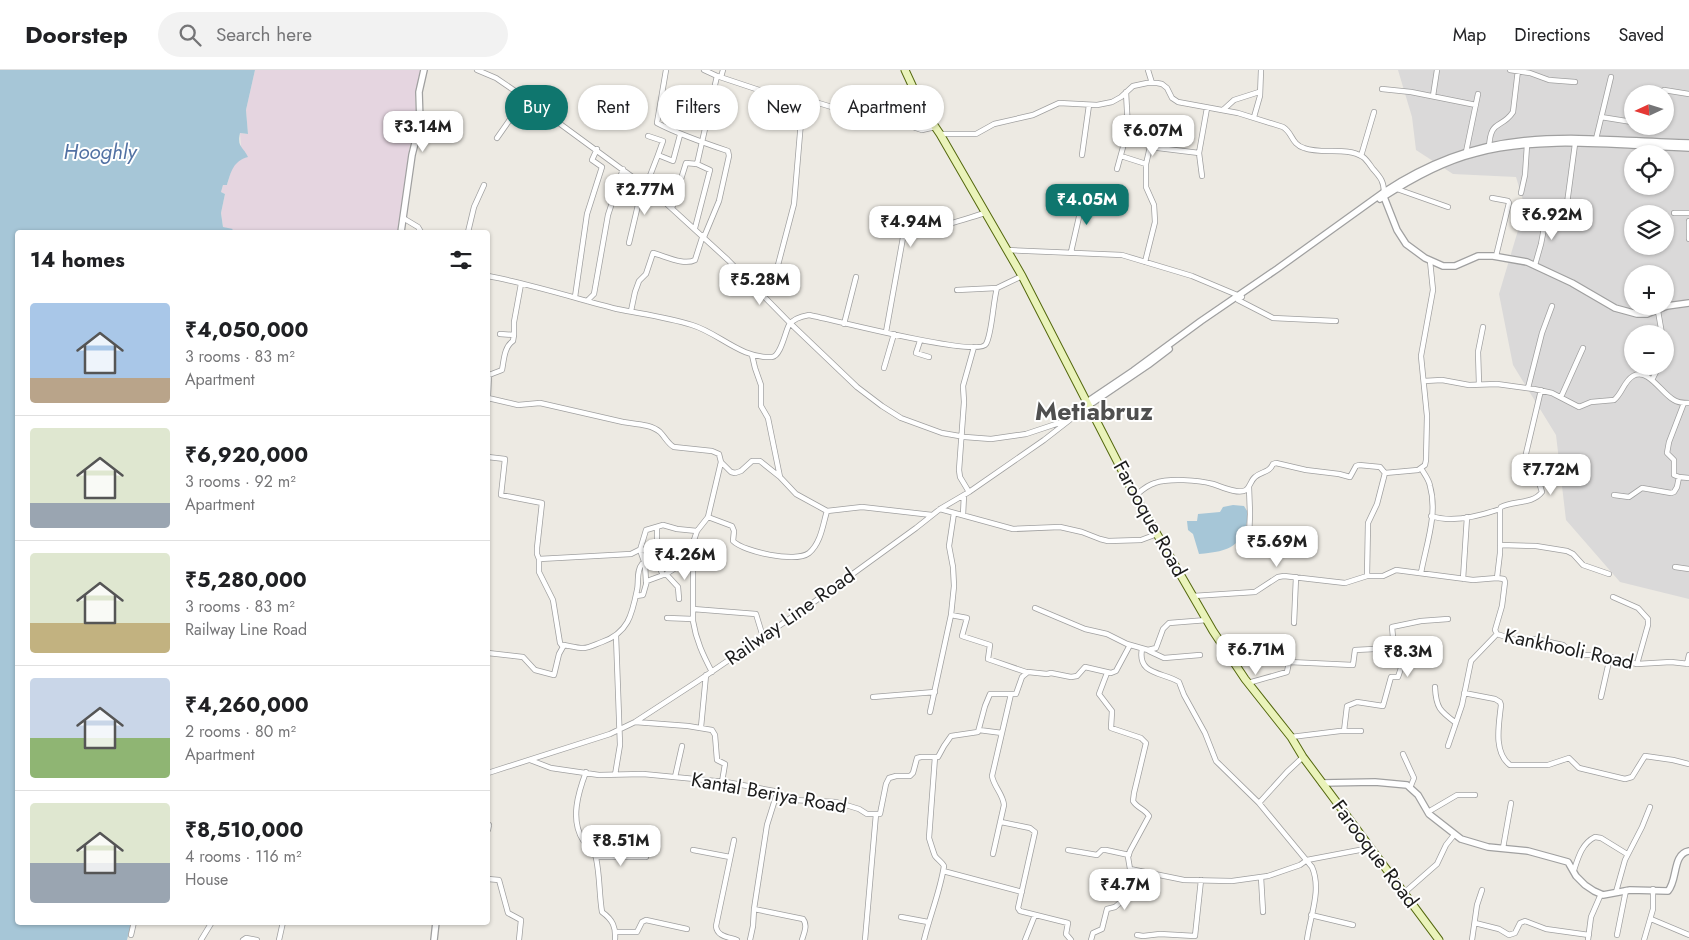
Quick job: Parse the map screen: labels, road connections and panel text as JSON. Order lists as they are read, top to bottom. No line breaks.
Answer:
{"streets":{"main road":["Farooque Road"],"street":["Railway Line Road","Kankhooli Road","Kantal Beriya Road"]},"crossings":[["Farooque Road","Railway Line Road"],["Railway Line Road","Kantal Beriya Road"]],"districts":["Metiabruz"],"water":["Hooghly"],"north":"left","page":{"header":"Doorstep","search":"Search here","nav":["Map","Directions","Saved"],"map_buttons":["+","−"],"chip":["Buy","Rent","Filters","New","Apartment"],"price":["₹3.14M","₹6.07M","₹2.77M","₹4.05M","₹6.92M","₹4.94M","₹5.28M","₹7.72M","₹5.69M","₹4.26M","₹6.71M","₹8.3M","₹8.51M","₹4.7M"],"heading":"14 homes","list":[{"name":"₹4,050,000","note":"3 rooms · 83 m² · Apartment"},{"name":"₹6,920,000","note":"3 rooms · 92 m² · Apartment"},{"name":"₹5,280,000","note":"3 rooms · 83 m² · Railway Line Road"},{"name":"₹4,260,000","note":"2 rooms · 80 m² · Apartment"},{"name":"₹8,510,000","note":"4 rooms · 116 m² · House"}]}}
